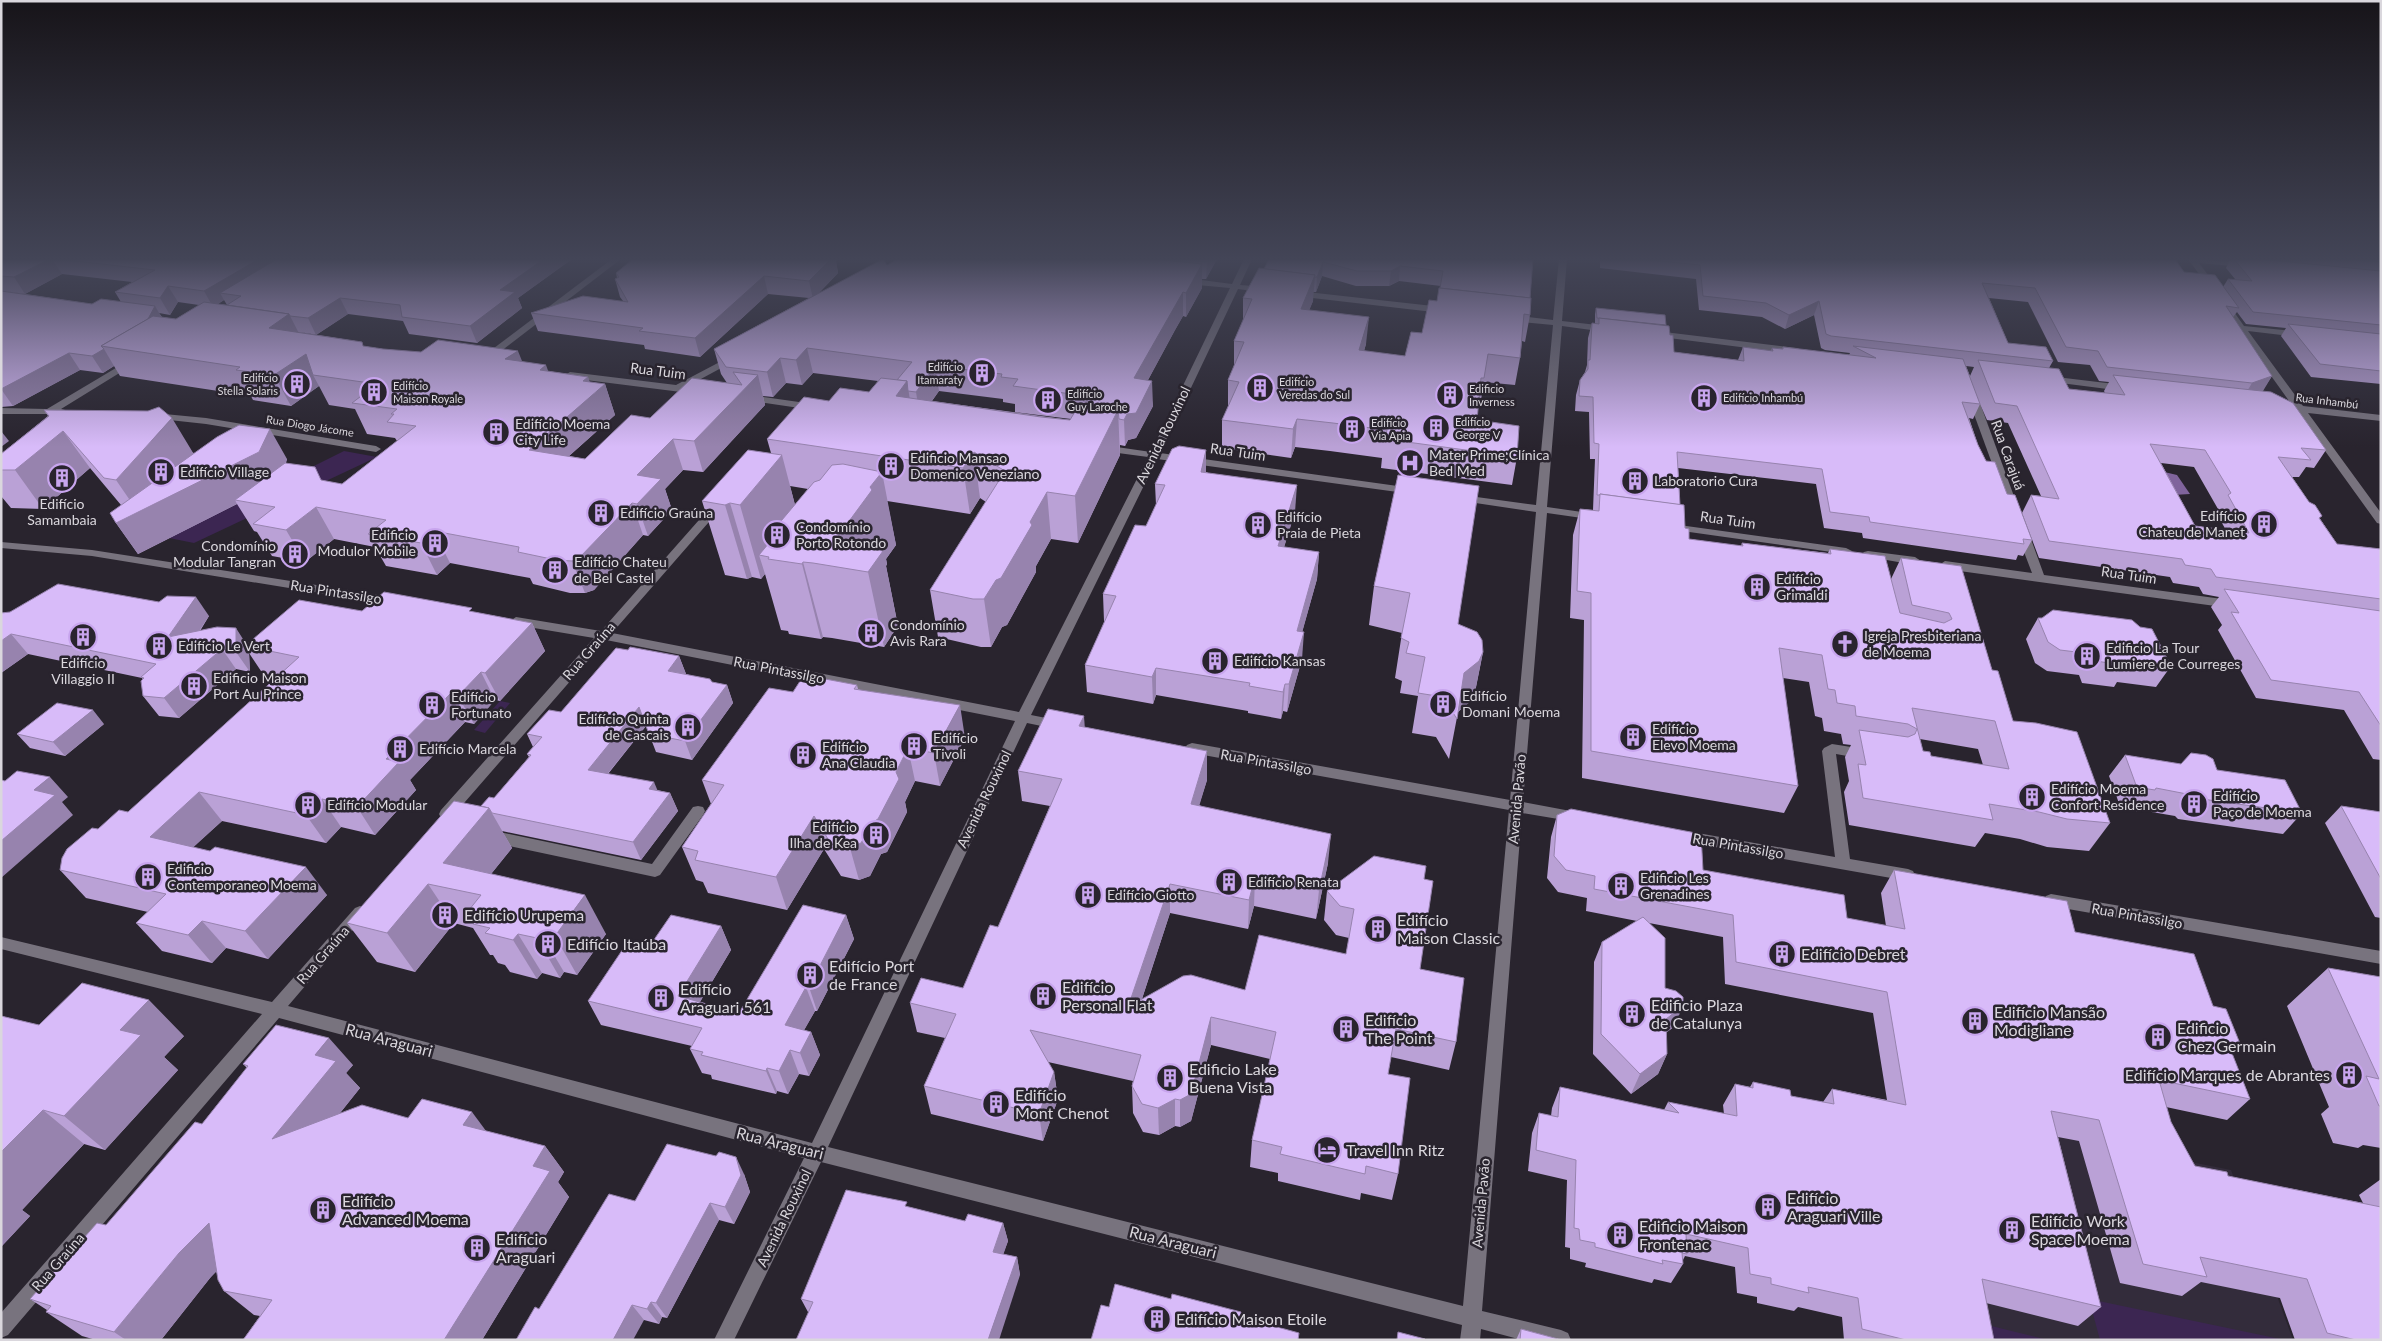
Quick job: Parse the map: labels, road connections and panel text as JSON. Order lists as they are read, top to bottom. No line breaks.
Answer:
{"streets":{"street":["Rua Tuim","Rua Inhambú","Rua Diogo Jácome","Avenida Rouxinol","Rua Carajuá","Rua Pintassilgo","Rua Graúna","Avenida Pavão","Rua Araguari"]},"crossings":[["Rua Tuim","Avenida Rouxinol"],["Rua Tuim","Rua Carajuá"],["Avenida Rouxinol","Rua Pintassilgo"],["Avenida Rouxinol","Rua Araguari"],["Rua Pintassilgo","Rua Graúna"],["Rua Pintassilgo","Avenida Pavão"],["Rua Graúna","Rua Araguari"],["Avenida Pavão","Rua Araguari"]],"places":{"building":["Edifício Itamaraty","Edifício Stella Solaris","Edifício Veredas do Sul","Edifício Maison Royale","Edificio Inverness","Edifício Inhambú","Edifício Guy Laroche","Edifício George V","Edifício Via Apia","Edifício Moema City Life","Edificio Mansao Domenico Veneziano","Edifício Village","Edifício Samambaia","Laboratorio Cura","Edifício Graúna","Edifício Chateu de Manet","Edifício Praia de Pieta","Condomínio Porto Rotondo","Edificio Modulor Mobile","Condomínio Modular Tangran","Edifício Chateu de Bel Castel","Edifício Grimaldi","Condomínio Avis Rara","Edifício Villaggio II","Edifício Le Vert","Edificio La Tour Lumiere de Courreges","Edifício Kansas","Edificio Maison Port Au Prince","Edifício Domani Moema","Edifício Fortunato","Edifício Quinta de Cascais","Edifício Elevo Moema","Edifício Tivoli","Edifício Marcela","Edifício Ana Claudia","Edifício Moema Confort Residence","Edifício Paço de Moema","Edifício Modular","Edifício Ilha de Kea","Edificio Contemporaneo Moema","Edifício Renata","Edificio Les Grenadines","Edifício Giotto","Edifício Urupema","Edifício Maison Classic","Edifício Itaúba","Edifício Debret","Edifício Port de France","Edifício Personal Flat","Edifício Araguari 561","Edificio Plaza de Catalunya","Edifício Mansão Modigliane","Edifício The Point","Edificio Chez Germain","Edifício Marques de Abrantes","Edificio Lake Buena Vista","Edifício Mont Chenot","Edifício Araguari Ville","Edifício Advanced Moema","Edifício Work Space Moema","Edificio Maison Frontenac","Edifício Araguari","Edifício Maison Etoile"],"hospital":["Mater Prime;Clínica Bed Med"],"church":["Igreja Presbiteriana de Moema"],"hotel":["Travel Inn Ritz"]}}
